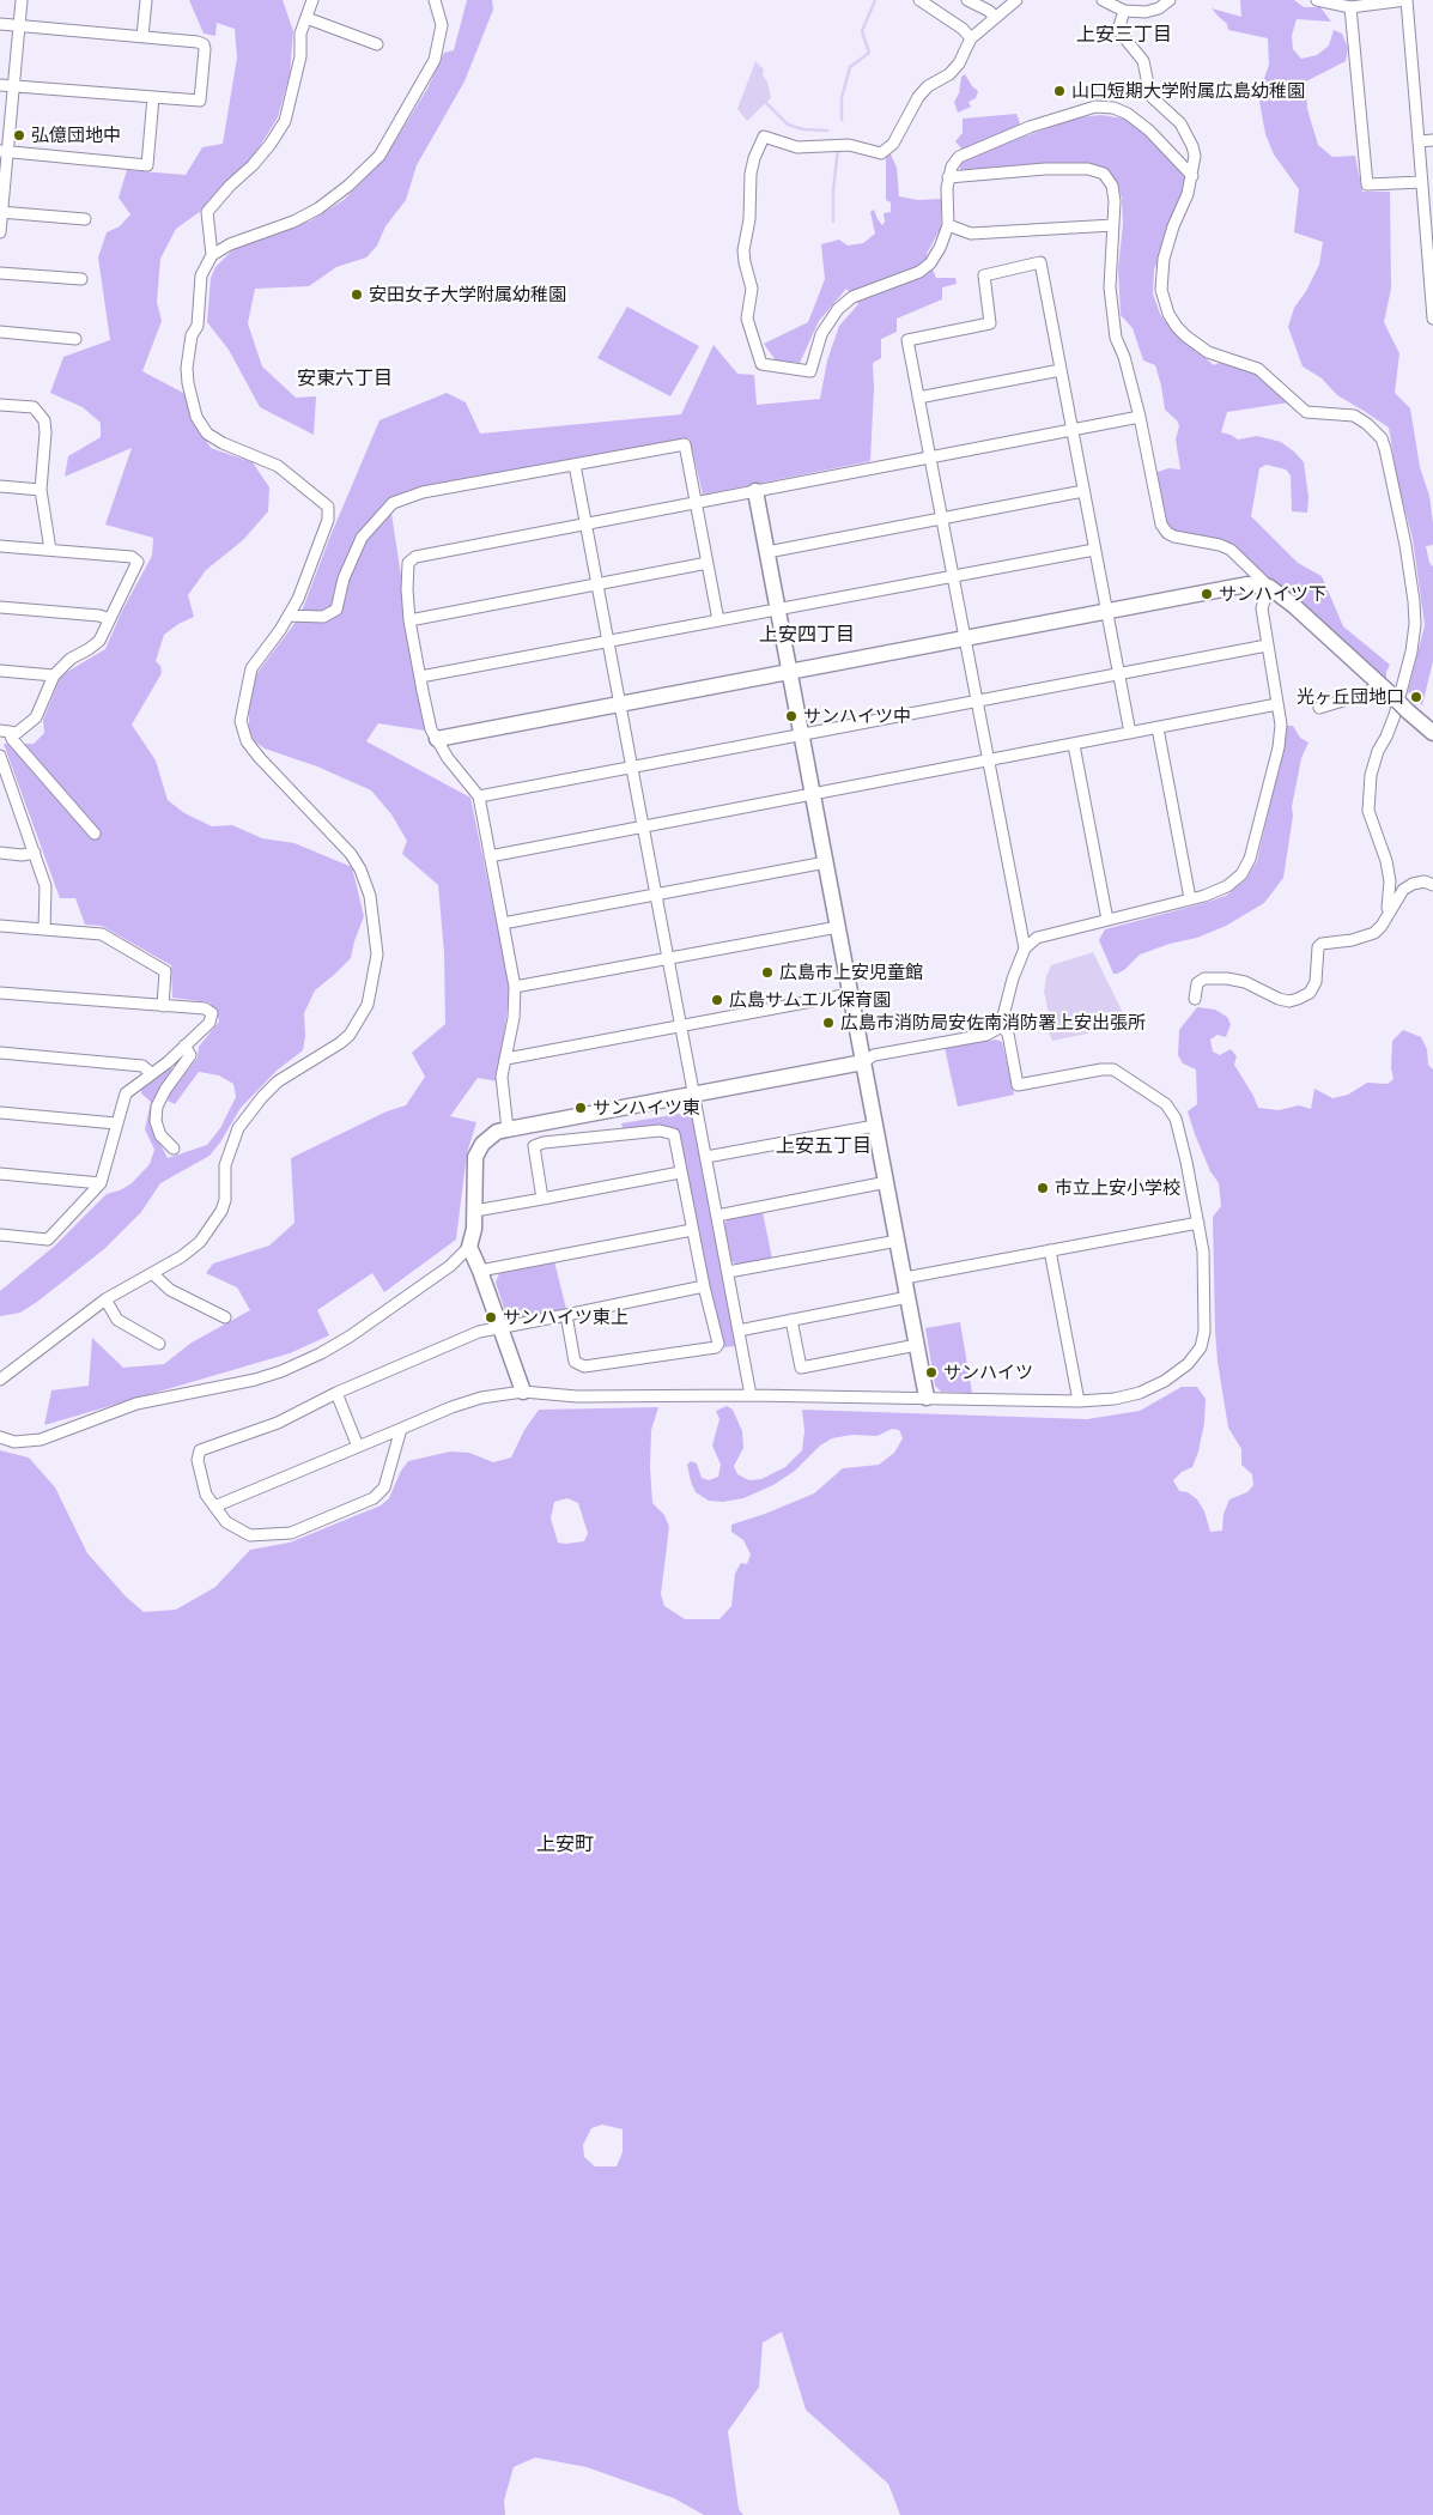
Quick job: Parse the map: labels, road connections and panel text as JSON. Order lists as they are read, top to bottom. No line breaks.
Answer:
{"districts":["上安三丁目","安東六丁目","上安四丁目","上安五丁目","上安町"],"places":["山口短期大学附属広島幼稚園","弘億団地中","安田女子大学附属幼稚園","サンハイツ下","光ヶ丘団地口","サンハイツ中","広島市上安児童館","広島サムエル保育園","広島市消防局安佐南消防署上安出張所","サンハイツ東","市立上安小学校","サンハイツ東上","サンハイツ"]}
